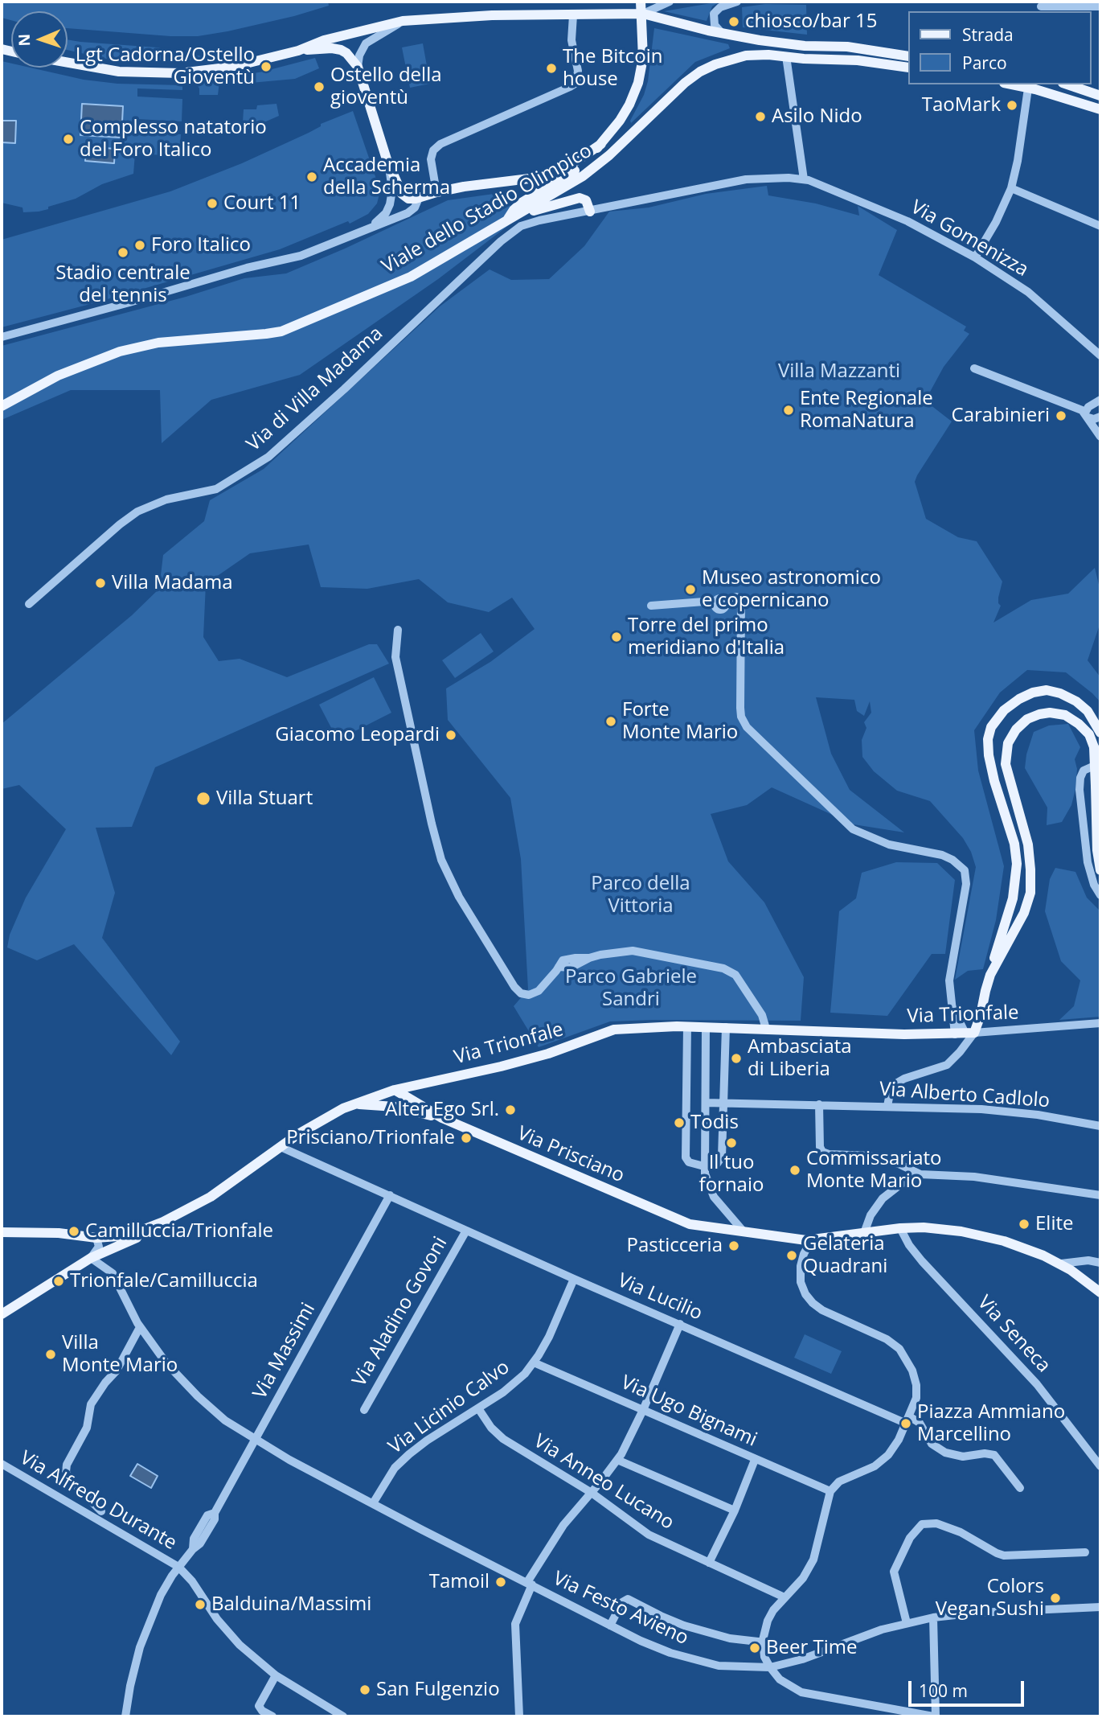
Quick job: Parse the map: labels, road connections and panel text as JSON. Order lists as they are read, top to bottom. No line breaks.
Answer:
{"streets":{"main road":["Viale dello Stadio Olimpico","Via Trionfale","Via Prisciano"],"street":["Via Gomenizza","Via di Villa Madama","Via Alberto Cadlolo","Via Lucilio","Via Aladino Govoni","Via Seneca","Via Massimi","Via Licinio Calvo","Via Ugo Bignami","Via Anneo Lucano","Via Alfredo Durante","Via Festo Avieno"]},"crossings":[["Via Gomenizza","Via di Villa Madama"],["Via Trionfale","Via Prisciano"],["Via Trionfale","Via Lucilio"],["Via Trionfale","Via Festo Avieno"],["Via Prisciano","Via Seneca"],["Via Lucilio","Via Aladino Govoni"],["Via Lucilio","Via Massimi"],["Via Lucilio","Via Licinio Calvo"],["Via Massimi","Via Alfredo Durante"],["Via Massimi","Via Festo Avieno"],["Via Licinio Calvo","Via Ugo Bignami"],["Via Licinio Calvo","Via Anneo Lucano"],["Via Licinio Calvo","Via Festo Avieno"]],"parks":["Villa Mazzanti","Parco della Vittoria","Parco Gabriele Sandri"],"places":["chiosco/bar 15","Lgt Cadorna/Ostello Gioventù","The Bitcoin house","Ostello della gioventù","TaoMark","Asilo Nido","Complesso natatorio del Foro Italico","Accademia della Scherma","Court 11","Foro Italico","Stadio centrale del tennis","Ente Regionale RomaNatura","Carabinieri","Villa Madama","Museo astronomico e copernicano","Torre del primo meridiano d'Italia","Forte Monte Mario","Giacomo Leopardi","Villa Stuart","Ambasciata di Liberia","Alter Ego Srl.","Todis","Prisciano/Trionfale","Il tuo fornaio","Commissariato Monte Mario","Elite","Camilluccia/Trionfale","Pasticceria","Gelateria Quadrani","Trionfale/Camilluccia","Villa Monte Mario","Piazza Ammiano Marcellino","Tamoil","Colors Vegan Sushi","Balduina/Massimi","Beer Time","San Fulgenzio"],"legend":["Strada","Parco"],"scale_bar":"100 m","north":"left"}
